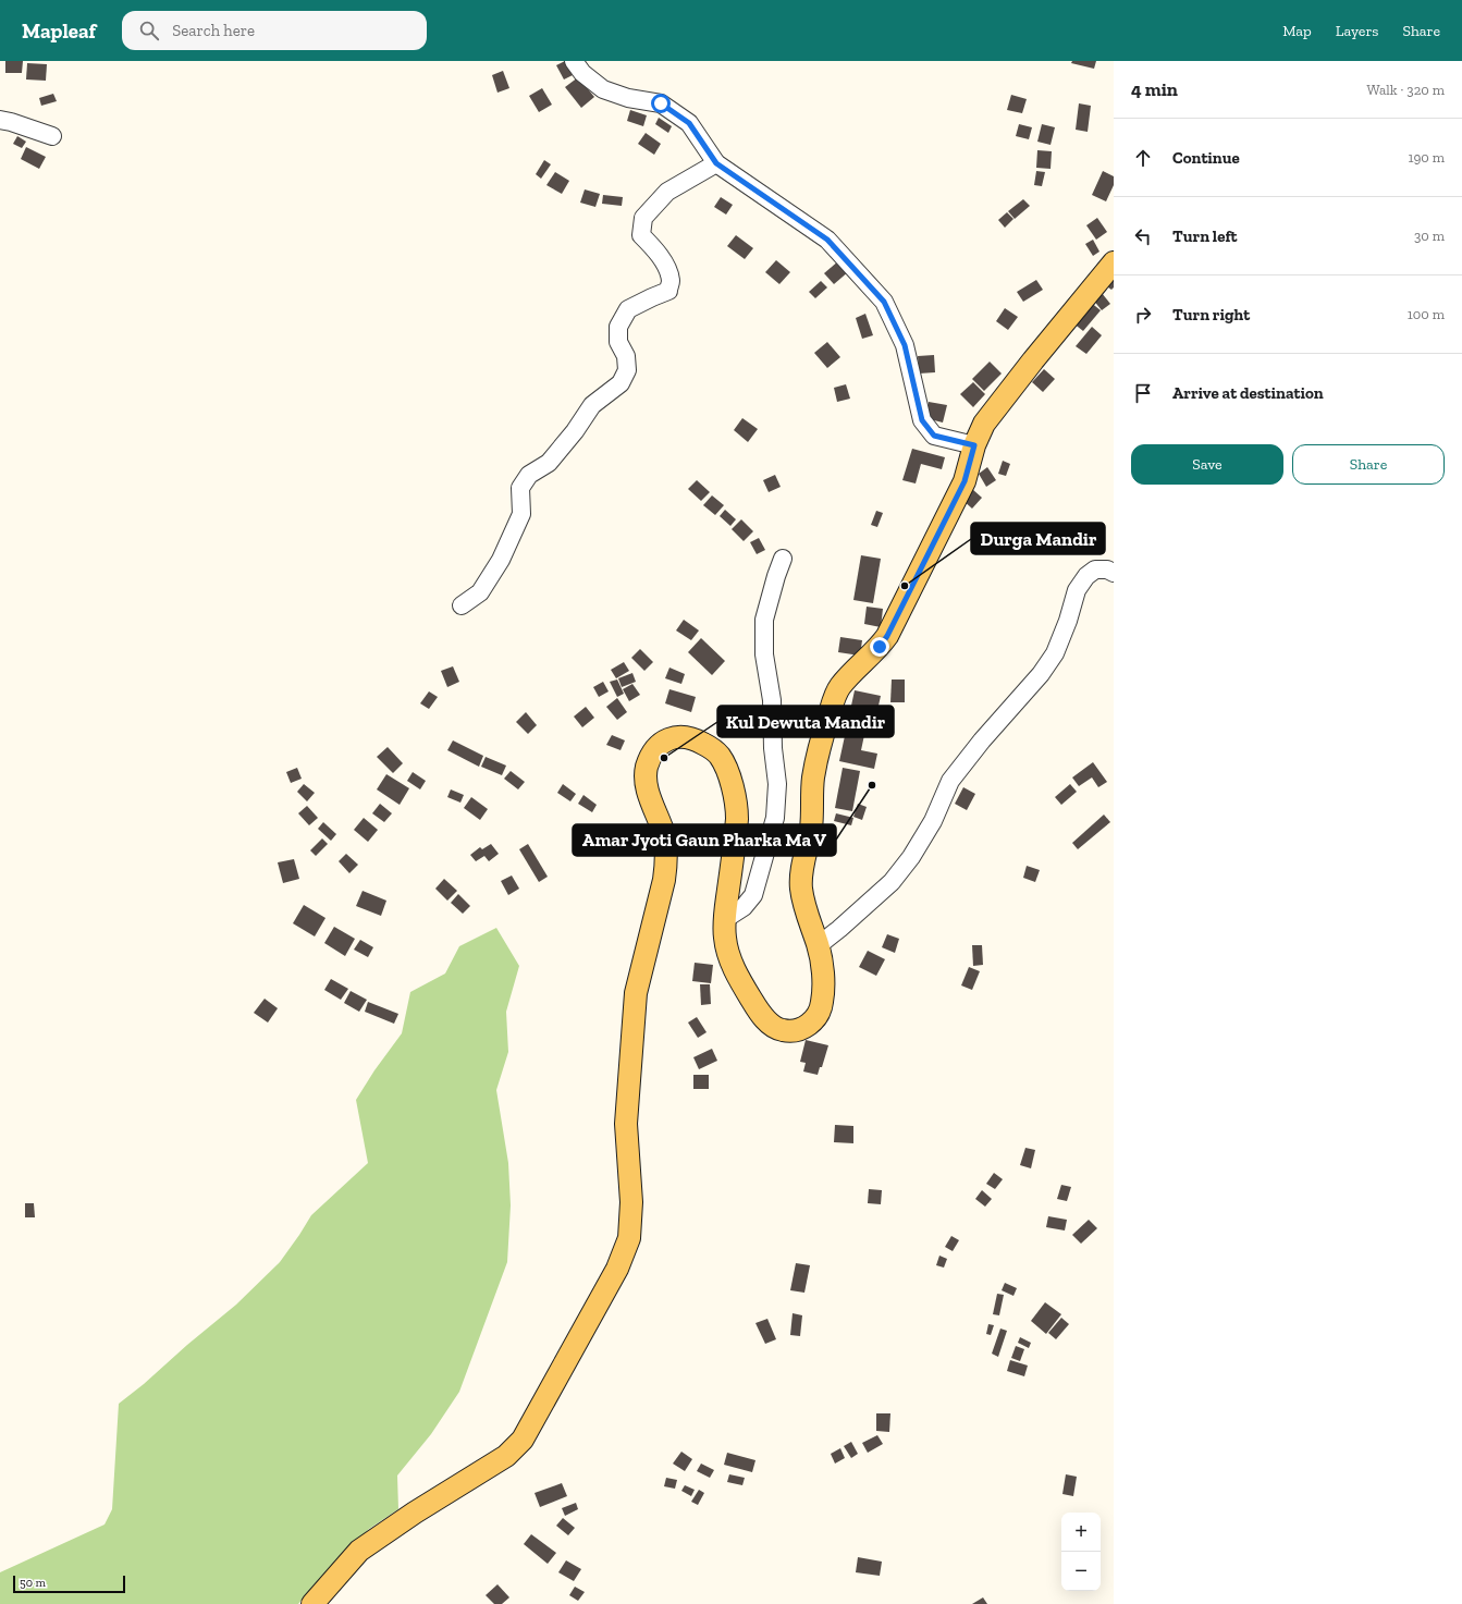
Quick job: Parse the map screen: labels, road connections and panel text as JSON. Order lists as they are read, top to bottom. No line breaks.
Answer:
{"places":["Durga Mandir","Kul Dewuta Mandir","Amar Jyoti Gaun Pharka Ma V"],"scale_bar":"50 m","page":{"header":"Mapleaf","search":"Search here","nav":["Map","Layers","Share"],"heading":["4 min","Walk · 320 m"],"list":[["Continue","190 m"],["Turn left","30 m"],["Turn right","100 m"],"Arrive at destination"],"buttons":["Save","Share"],"map_buttons":["+","−"],"scale":"50 m"}}
